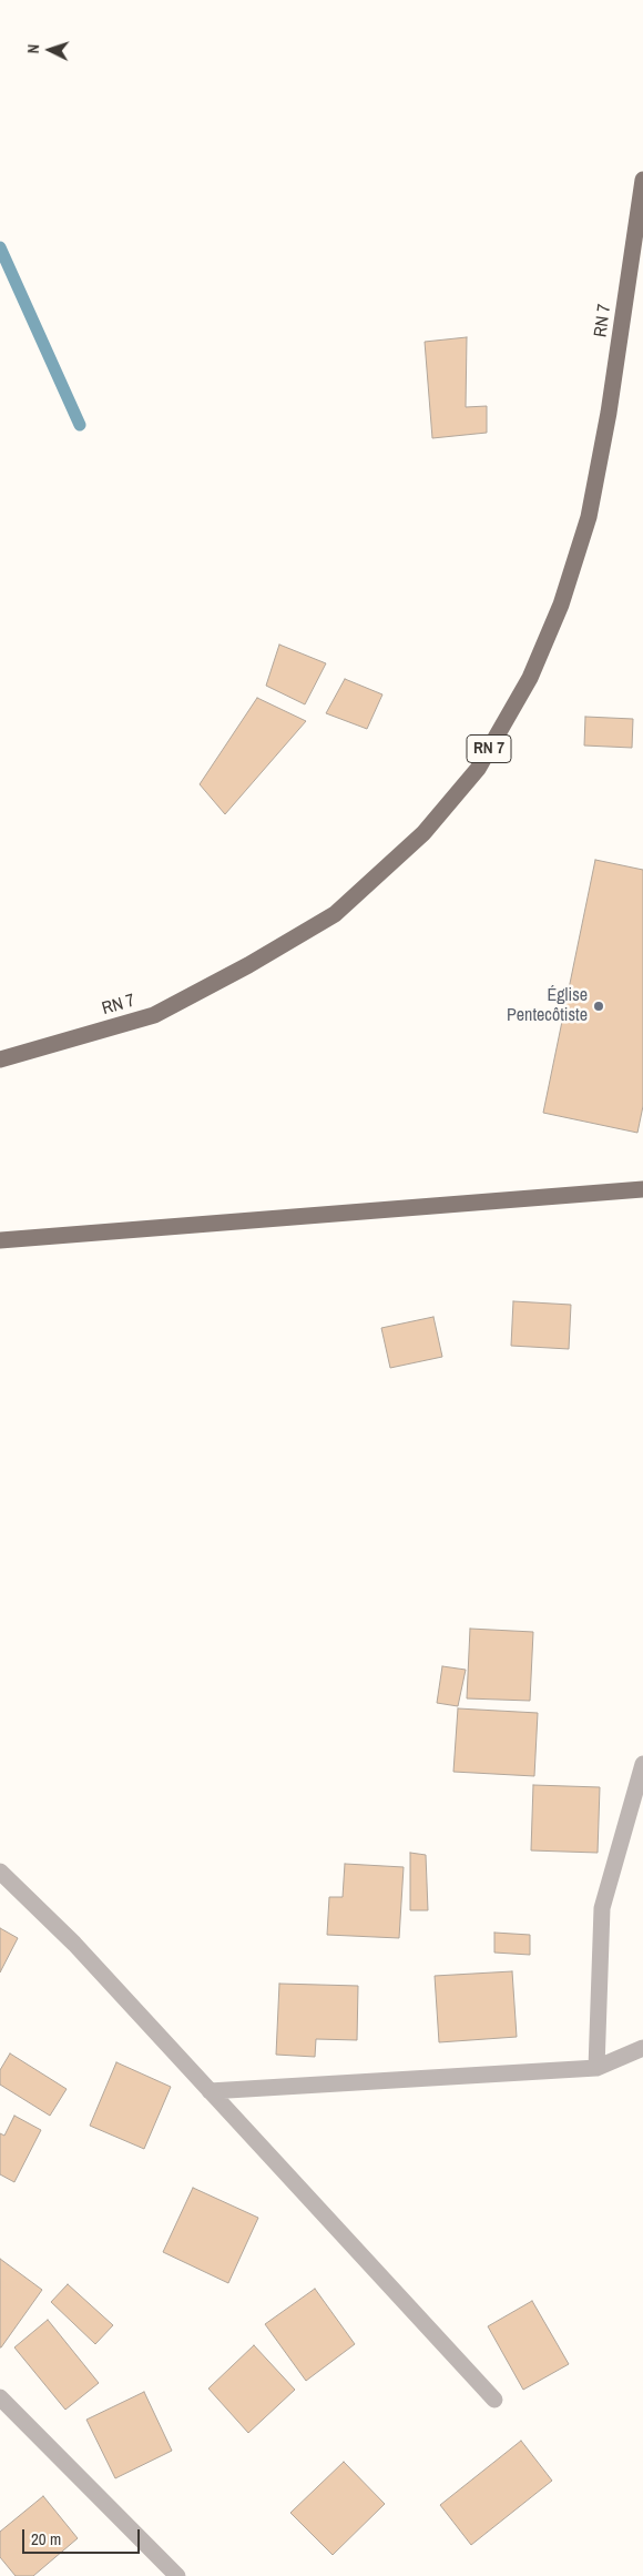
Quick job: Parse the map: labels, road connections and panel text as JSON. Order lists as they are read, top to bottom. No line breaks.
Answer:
{"streets":{"main road":["RN 7"]},"places":["Église Pentecôtiste"],"scale_bar":"20 m","north":"left"}
